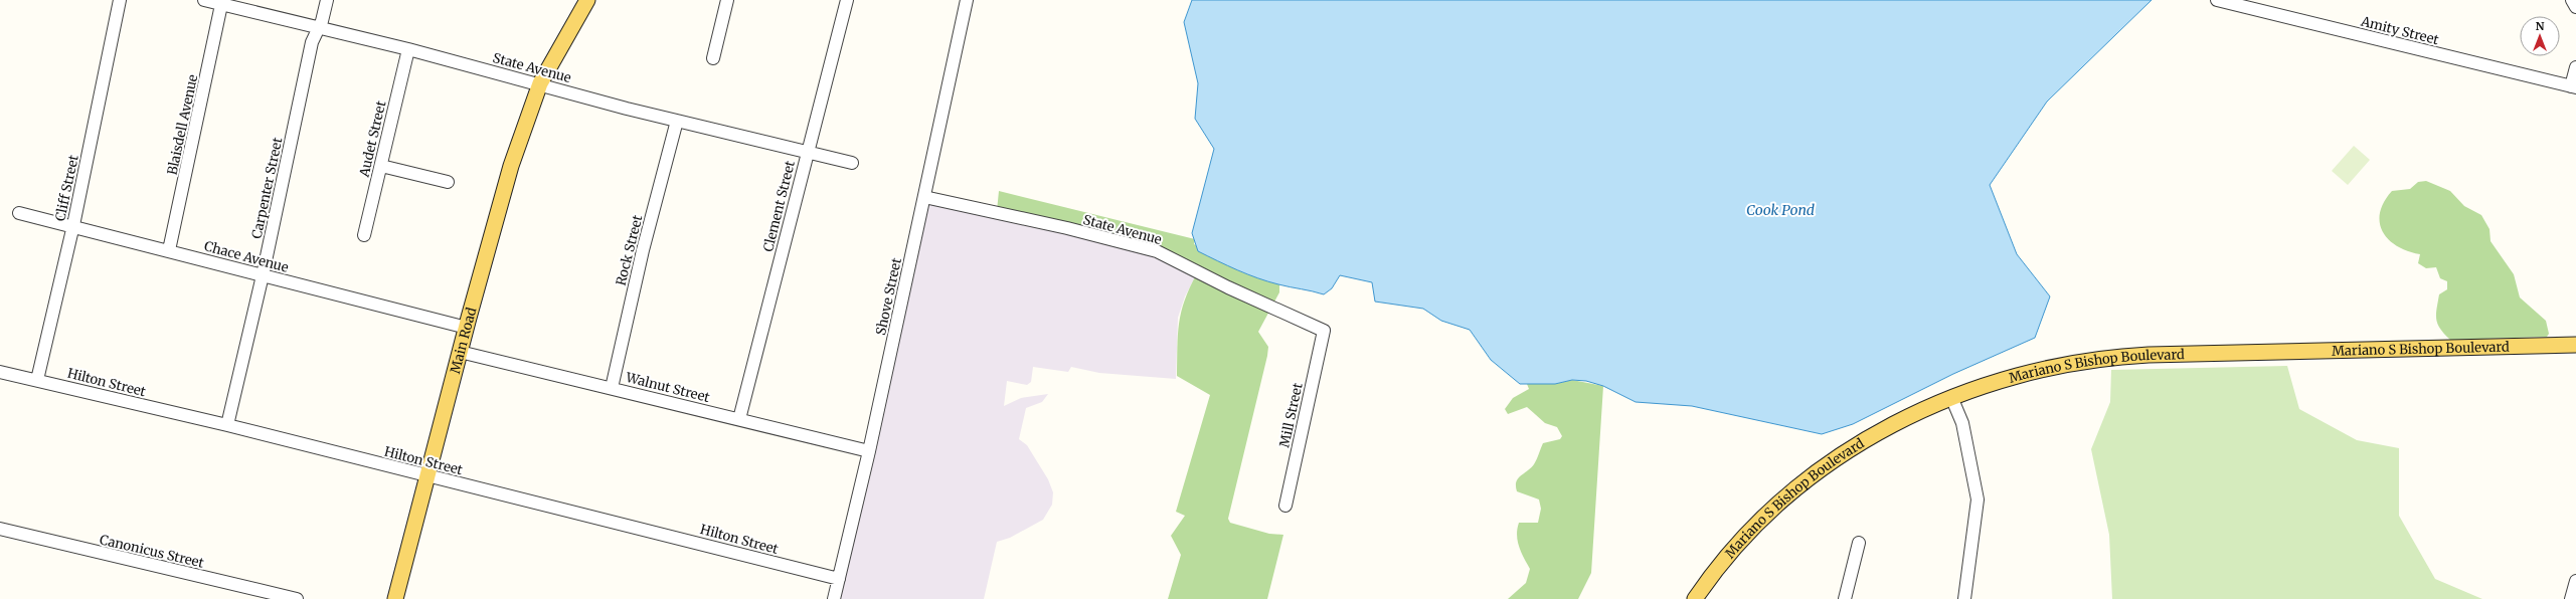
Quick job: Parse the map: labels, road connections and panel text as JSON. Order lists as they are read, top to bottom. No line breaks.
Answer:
{"streets":{"main road":["Main Road","Mariano S Bishop Boulevard"],"street":["Amity Street","State Avenue","Blaisdell Avenue","Audet Street","Cliff Street","Carpenter Street","Clement Street","Rock Street","Chace Avenue","Shove Street","Hilton Street","Walnut Street","Mill Street","Canonicus Street"]},"crossings":[["State Avenue","Blaisdell Avenue"],["State Avenue","Audet Street"],["State Avenue","Carpenter Street"],["State Avenue","Clement Street"],["State Avenue","Rock Street"],["State Avenue","Shove Street"],["State Avenue","Main Road"],["State Avenue","Mill Street"],["Blaisdell Avenue","Chace Avenue"],["Cliff Street","Chace Avenue"],["Cliff Street","Hilton Street"],["Carpenter Street","Chace Avenue"],["Carpenter Street","Hilton Street"],["Clement Street","Walnut Street"],["Rock Street","Walnut Street"],["Chace Avenue","Main Road"],["Shove Street","Hilton Street"],["Shove Street","Walnut Street"],["Main Road","Hilton Street"],["Main Road","Walnut Street"]],"water":["Cook Pond"],"north":"top"}
